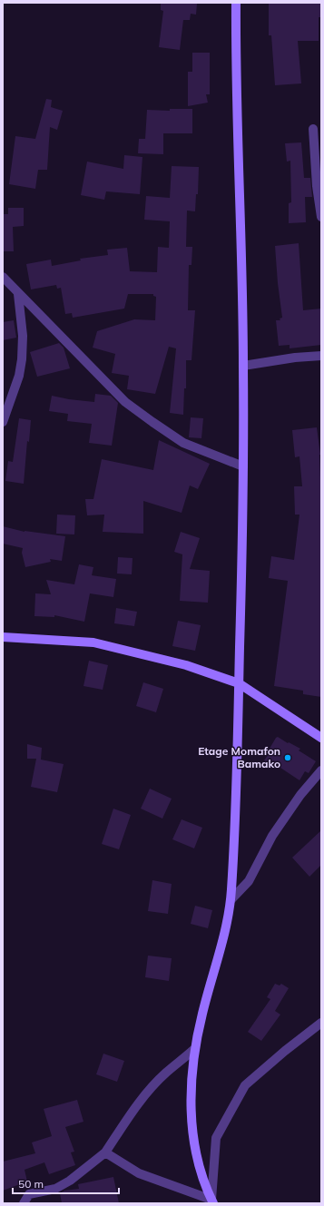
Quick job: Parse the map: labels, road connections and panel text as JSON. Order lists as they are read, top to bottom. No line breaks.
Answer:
{"places":["Etage Momafon Bamako"],"scale_bar":"50 m"}
